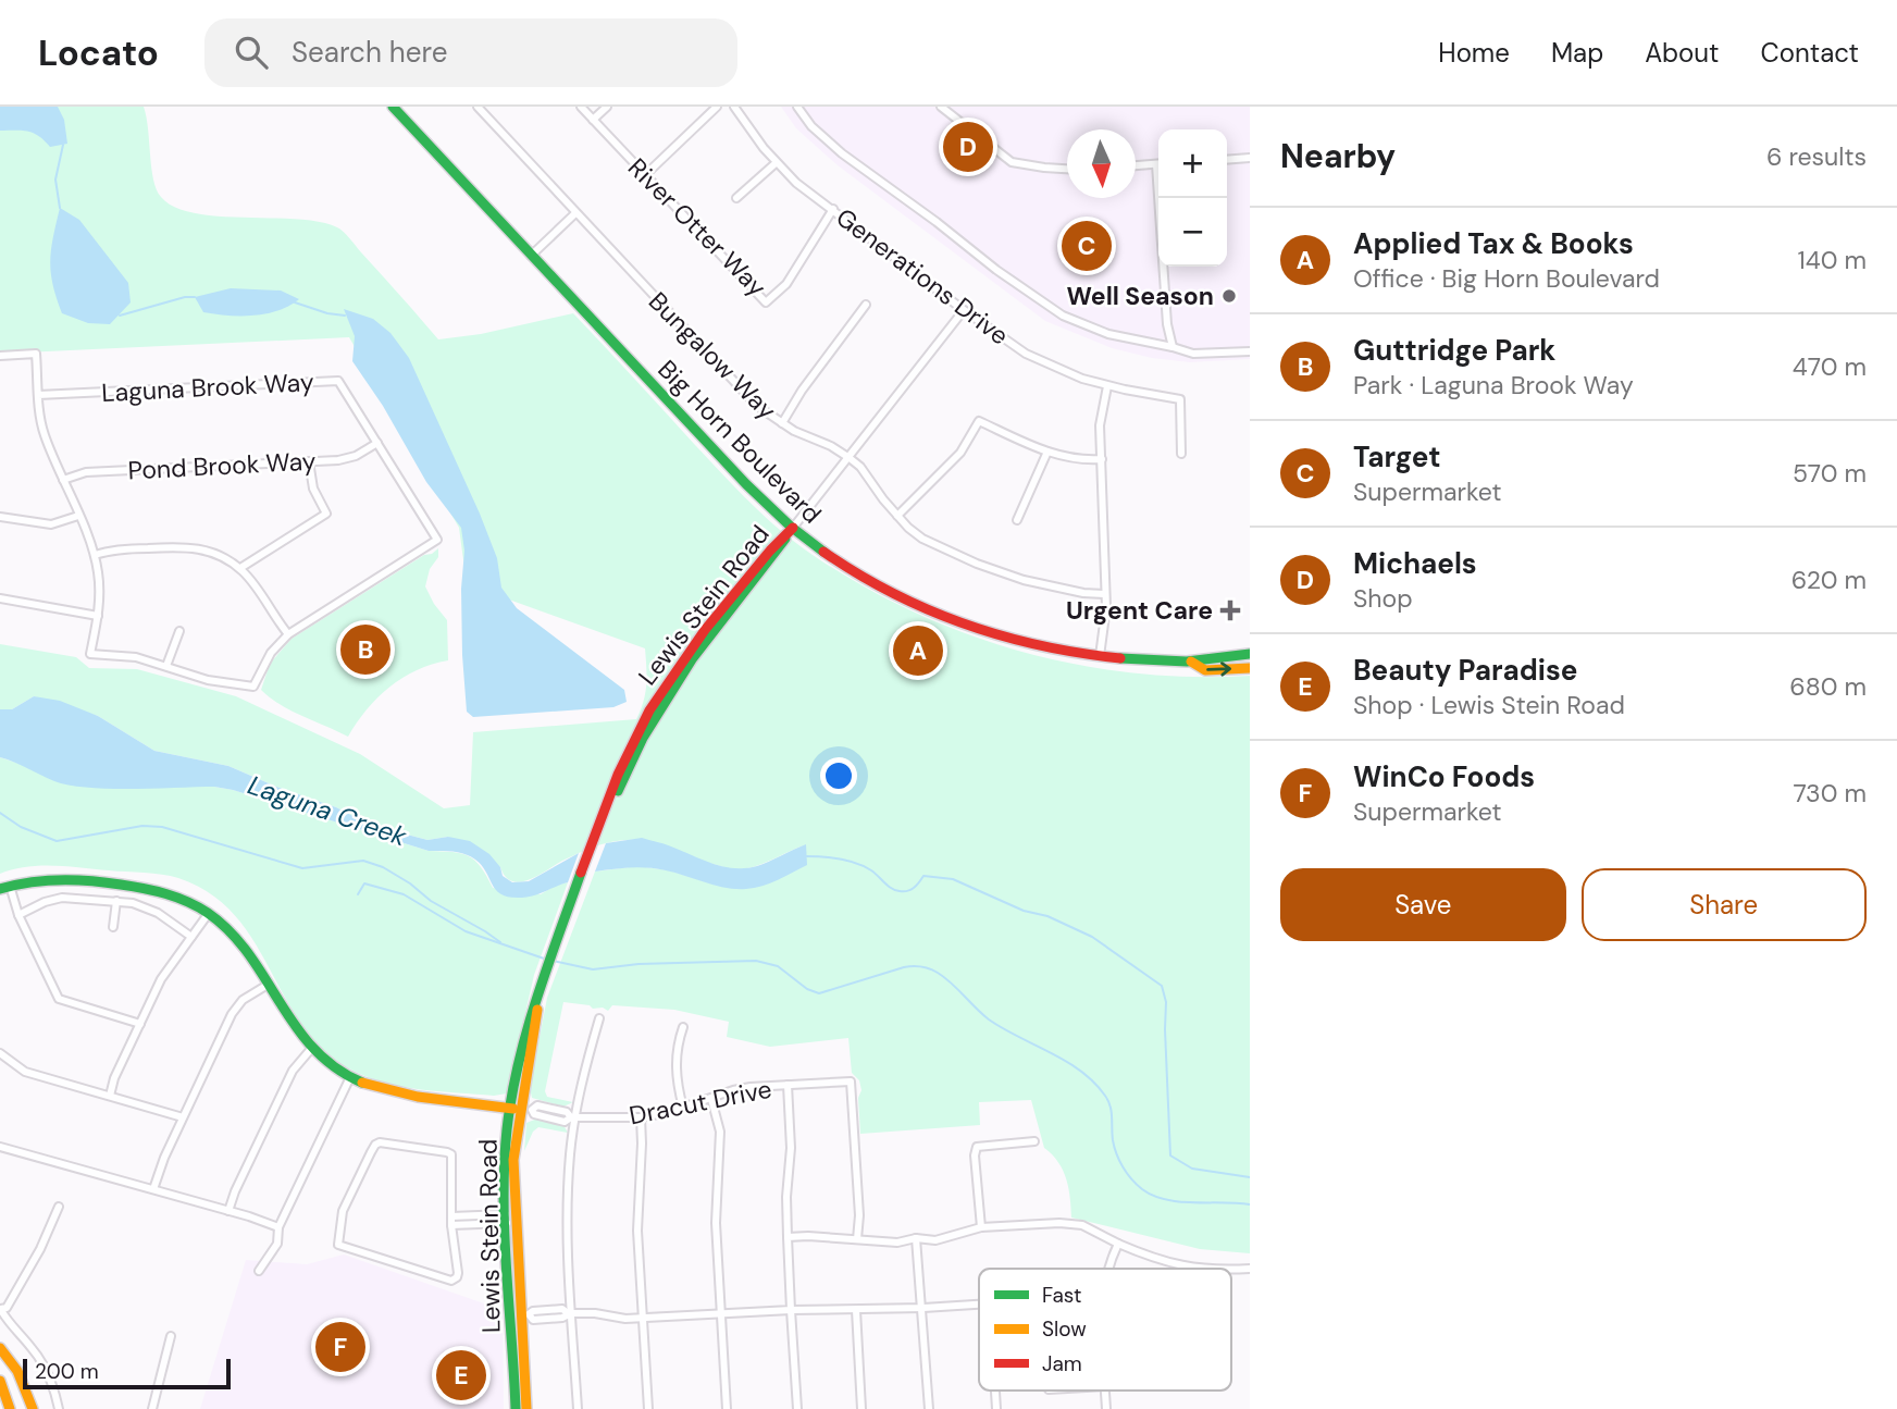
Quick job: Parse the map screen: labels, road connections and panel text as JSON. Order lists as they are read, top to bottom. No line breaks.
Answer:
{"streets":{"main road":["Big Horn Boulevard","Lewis Stein Road"],"street":["River Otter Way","Generations Drive","Bungalow Way","Laguna Brook Way","Pond Brook Way","Dracut Drive"]},"crossings":[["River Otter Way","Generations Drive"],["Laguna Brook Way","Pond Brook Way"],["Big Horn Boulevard","Lewis Stein Road"],["Lewis Stein Road","Dracut Drive"]],"water":["Laguna Creek"],"places":{"other":["Well Season"],"health":["Urgent Care"]},"legend":["Fast","Slow","Jam"],"scale_bar":"200 m","north":"bottom","page":{"header":"Locato","search":"Search here","nav":["Home","Map","About","Contact"],"heading":["Nearby","6 results"],"pins":["D","C","B","A","F","E"],"map_buttons":["+","−"],"list":[{"mark":"A","name":"Applied Tax & Books","note":"Office · Big Horn Boulevard","value":"140 m"},{"mark":"B","name":"Guttridge Park","note":"Park · Laguna Brook Way","value":"470 m"},{"mark":"C","name":"Target","note":"Supermarket","value":"570 m"},{"mark":"D","name":"Michaels","note":"Shop","value":"620 m"},{"mark":"E","name":"Beauty Paradise","note":"Shop · Lewis Stein Road","value":"680 m"},{"mark":"F","name":"WinCo Foods","note":"Supermarket","value":"730 m"}],"buttons":["Save","Share"],"scale":"200 m"}}
